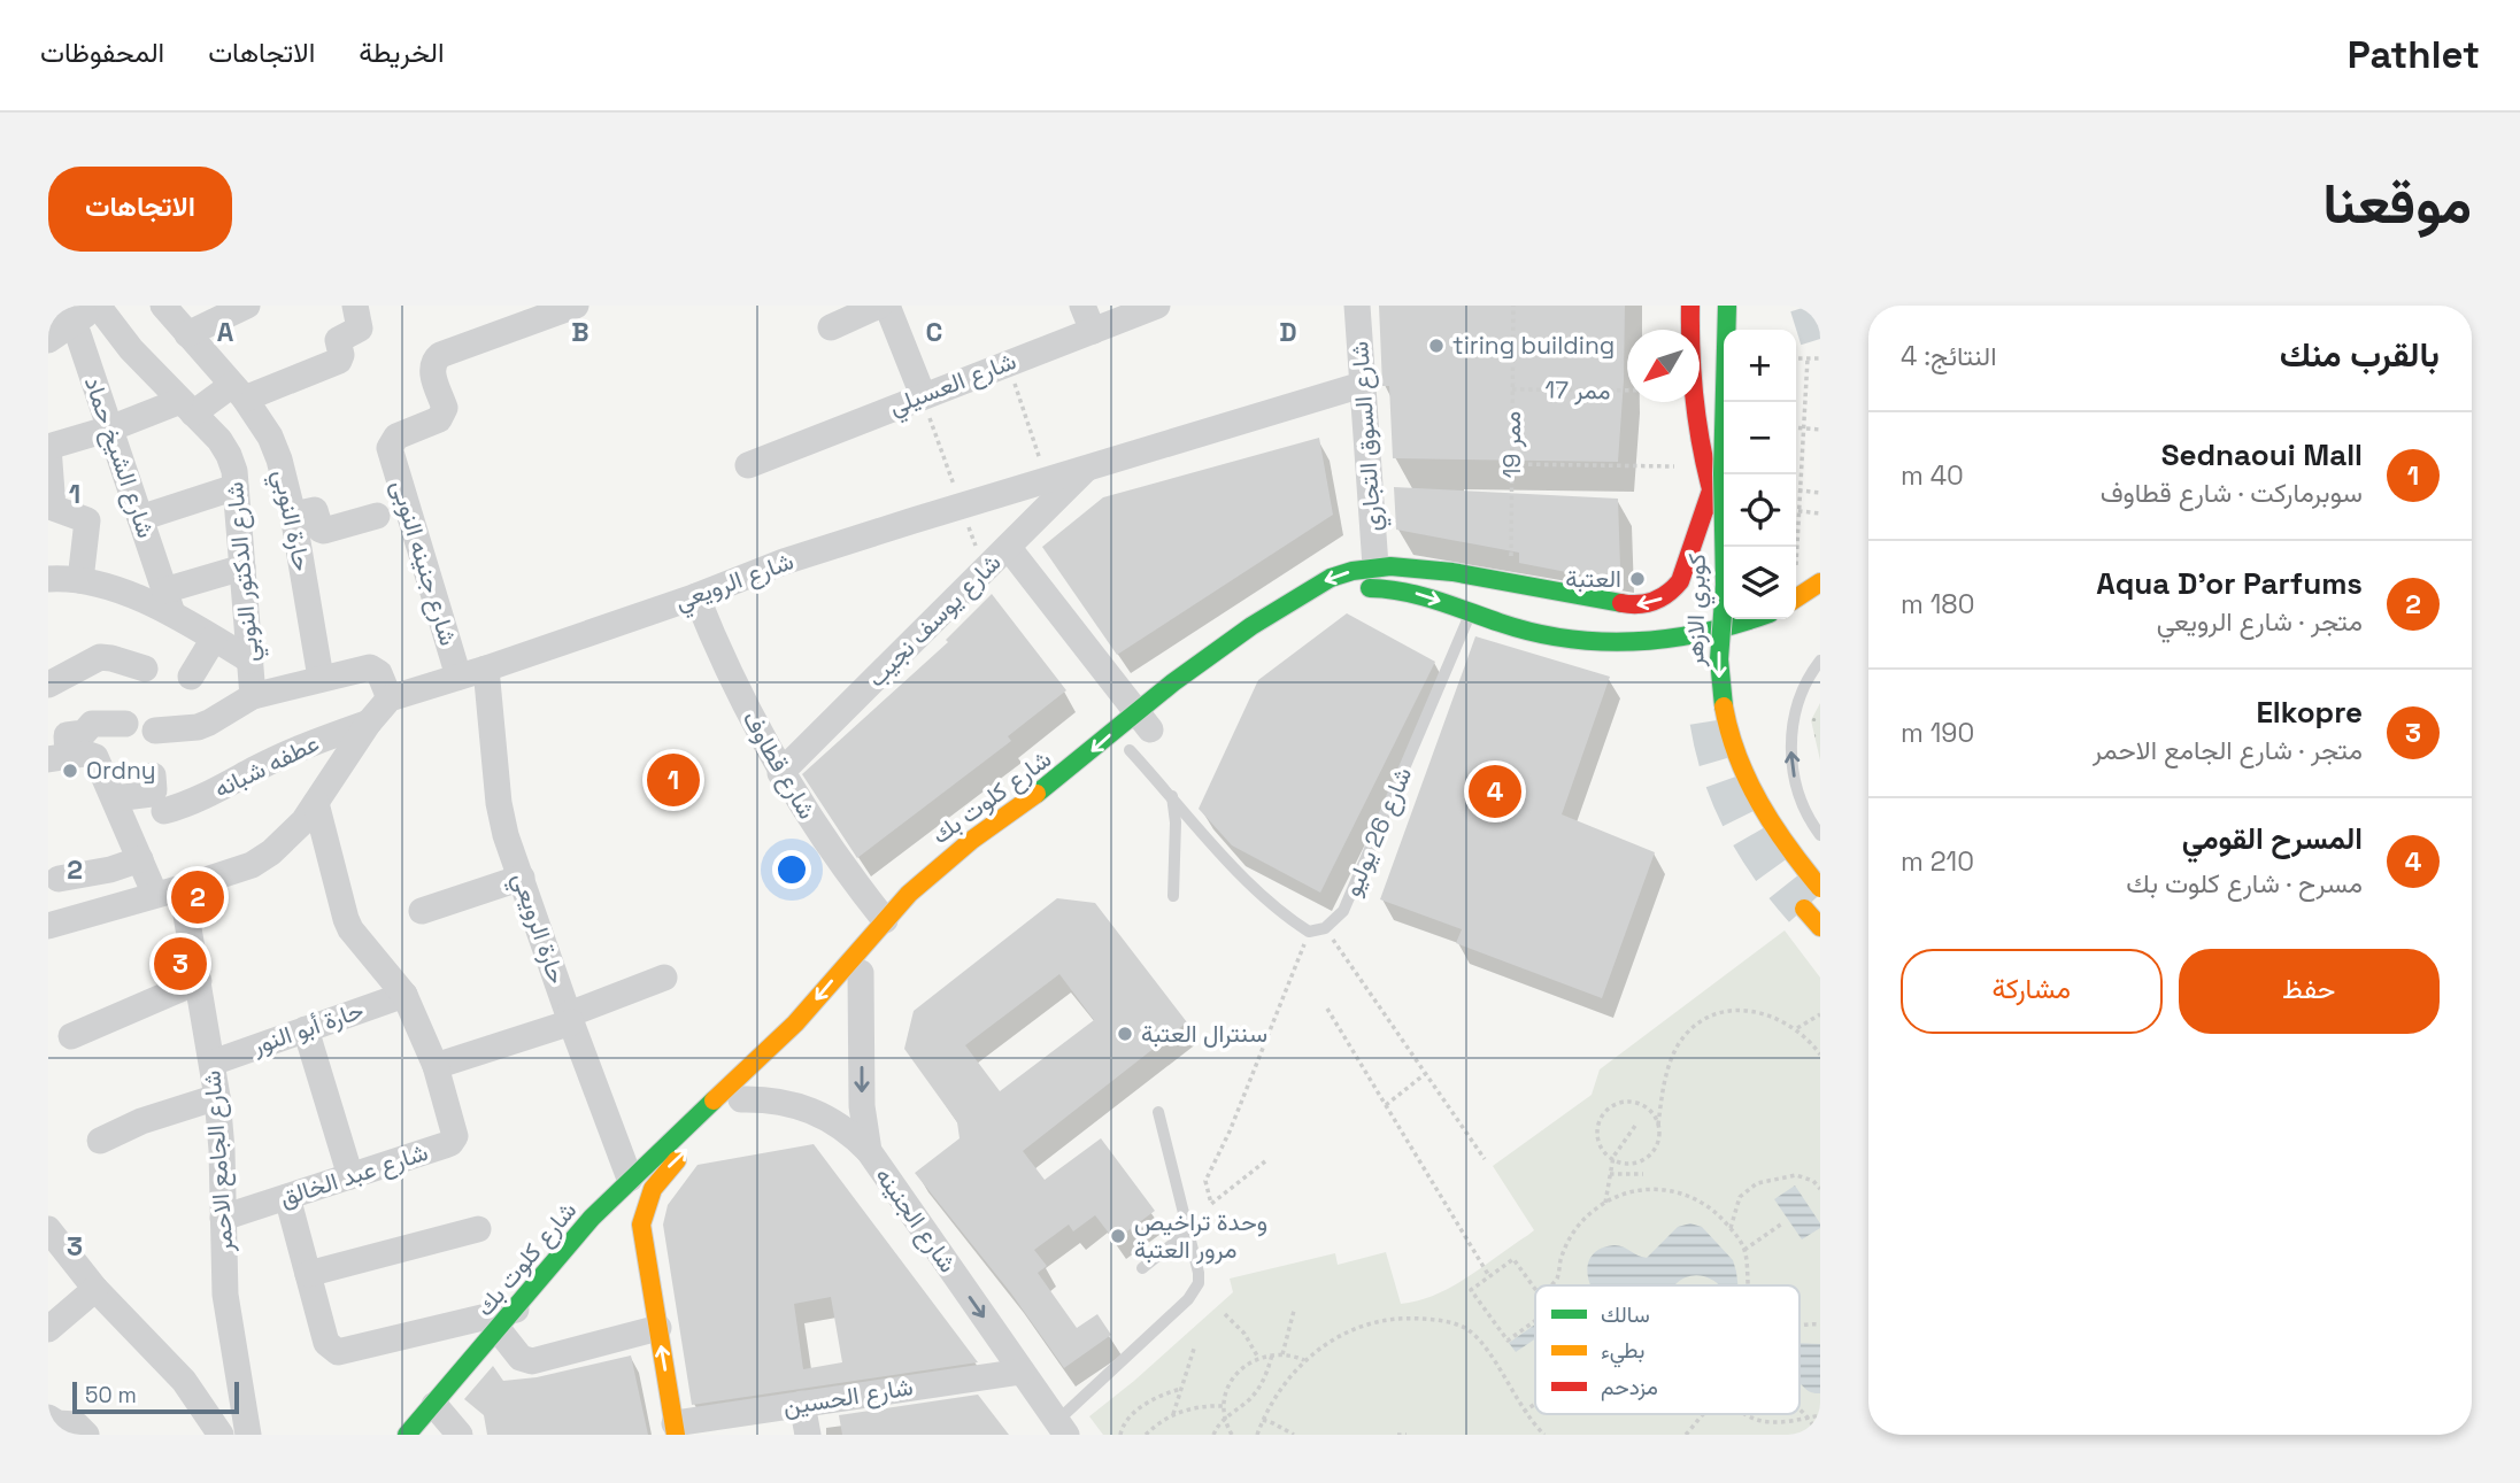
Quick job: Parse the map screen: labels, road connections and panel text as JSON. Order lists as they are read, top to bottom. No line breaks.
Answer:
{"streets":{"street":["شارع العسيلي","شارع السوق التجاري","شارع الشيخ حماد","حارة النوبي","شارع جنينه النوبى","شارع الدكتور النوبي","شارع الرويعي","كوبري الازهر","شارع يوسف نجيب","شارع قطاوف","عطفه شبانه","شارع كلوت بك","حارة الرويعي","حارة أبو النور","شارع الجامع الاحمر","شارع عبد الخالق","شارع الجنينه","شارع الحسين"],"lane":["شارع 26 يوليو"],"path":["ممر 17","ممر 19"]},"crossings":[["ممر 17","ممر 19"],["شارع السوق التجاري","شارع الرويعي"],["شارع السوق التجاري","شارع كلوت بك"],["ممر 19","شارع كلوت بك"],["شارع جنينه النوبى","شارع الرويعي"],["شارع الرويعي","شارع يوسف نجيب"],["شارع الرويعي","شارع قطاوف"],["شارع الرويعي","حارة الرويعي"],["شارع يوسف نجيب","شارع قطاوف"],["شارع قطاوف","شارع كلوت بك"],["شارع كلوت بك","حارة الرويعي"],["شارع كلوت بك","شارع الجنينه"],["حارة أبو النور","شارع الجامع الاحمر"],["حارة أبو النور","شارع عبد الخالق"],["شارع الجامع الاحمر","شارع عبد الخالق"],["شارع الجنينه","شارع الحسين"]],"one_way":["كوبري الازهر","شارع الجنينه"],"places":["tiring building","العتبة","Ordny","سنترال العتبة","وحدة تراخيص مرور العتبة"],"legend":["سالك","بطيء","مزدحم"],"scale_bar":"50 m","north":"bottom left","page":{"header":"Pathlet","nav":["الخريطة","الاتجاهات","المحفوظات"],"title":"موقعنا","buttons":["الاتجاهات",["حفظ","مشاركة"]],"heading":["بالقرب منك","النتائج: 4"],"map_buttons":["+","−"],"list":[{"mark":"1","name":"Sednaoui Mall","note":"سوبرماركت · شارع قطاوف","value":"40 m"},{"mark":"2","name":"Aqua D'or Parfums","note":"متجر · شارع الرويعي","value":"180 m"},{"mark":"3","name":"Elkopre","note":"متجر · شارع الجامع الاحمر","value":"190 m"},{"mark":"4","name":"المسرح القومي","note":"مسرح · شارع كلوت بك","value":"210 m"}],"pins":["1","4","2","3"],"scale":"50 m"},"grid":{"columns":["A","B","C","D"],"rows":["1","2","3"]}}
